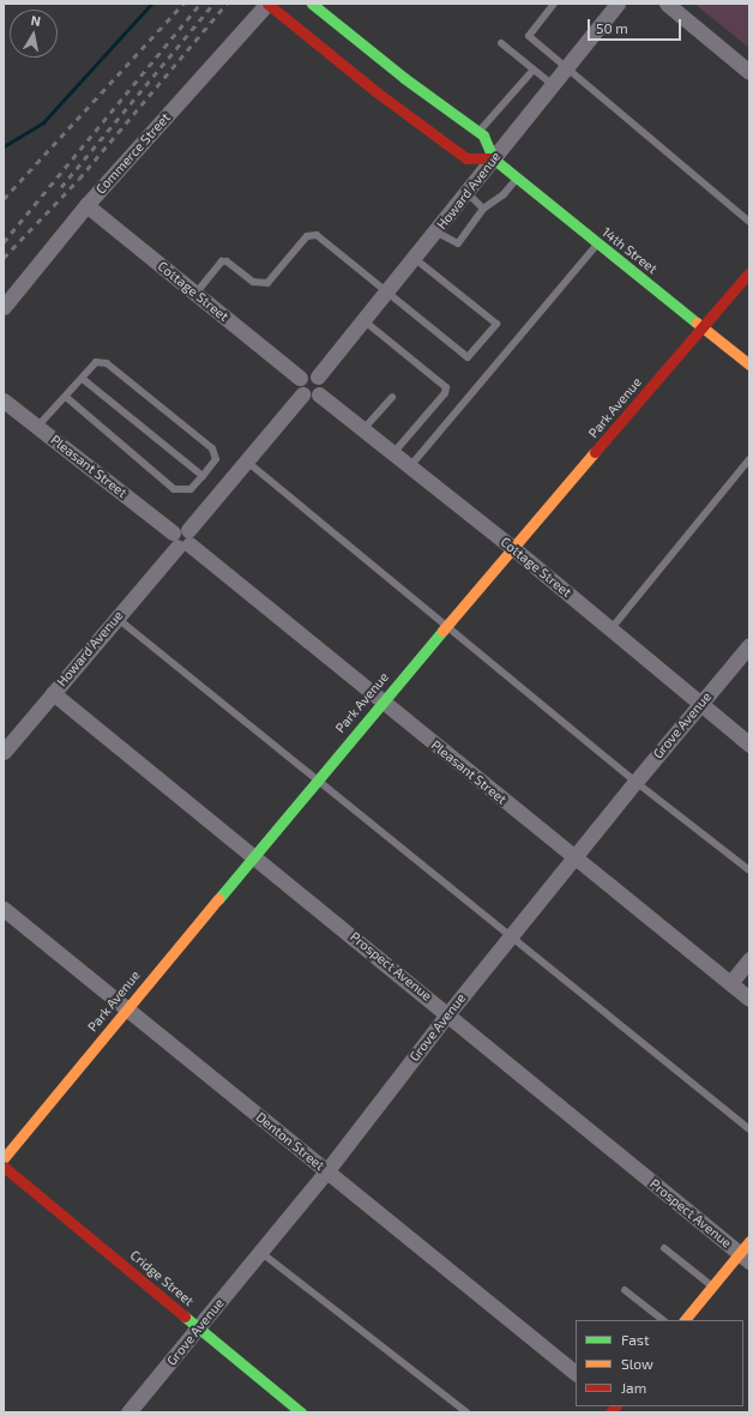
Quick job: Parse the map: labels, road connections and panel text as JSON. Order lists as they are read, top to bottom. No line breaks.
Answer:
{"streets":{"street":["Commerce Street","Howard Avenue","14th Street","Cottage Street","Park Avenue","Pleasant Street","Grove Avenue","Prospect Avenue","Denton Street","Cridge Street"]},"crossings":[["Commerce Street","Cottage Street"],["Howard Avenue","14th Street"],["Howard Avenue","Cottage Street"],["Howard Avenue","Pleasant Street"],["Howard Avenue","Prospect Avenue"],["14th Street","Park Avenue"],["Cottage Street","Park Avenue"],["Cottage Street","Grove Avenue"],["Park Avenue","Pleasant Street"],["Park Avenue","Prospect Avenue"],["Park Avenue","Denton Street"],["Pleasant Street","Grove Avenue"],["Grove Avenue","Prospect Avenue"],["Grove Avenue","Denton Street"],["Grove Avenue","Cridge Street"]],"legend":["Fast","Slow","Jam"],"scale_bar":"50 m","north":"top"}
